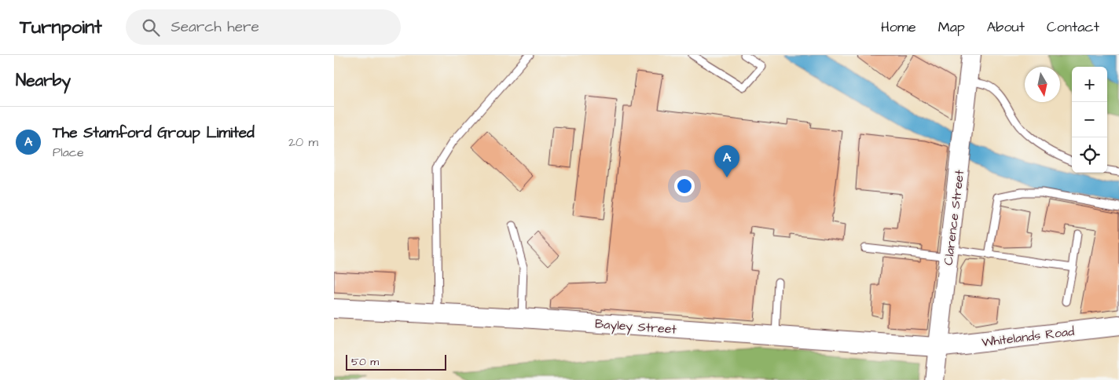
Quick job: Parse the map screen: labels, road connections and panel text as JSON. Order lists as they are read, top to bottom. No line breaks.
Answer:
{"streets":{"street":["Clarence Street","Bayley Street","Whitelands Road"]},"crossings":[["Clarence Street","Bayley Street"],["Clarence Street","Whitelands Road"],["Bayley Street","Whitelands Road"]],"scale_bar":"50 m","north":"bottom","page":{"header":"Turnpoint","search":"Search here","nav":["Home","Map","About","Contact"],"heading":"Nearby","map_buttons":["+","−"],"list":[{"mark":"A","name":"The Stamford Group Limited","note":"Place","value":"20 m"}],"pins":"A","scale":"50 m"}}
